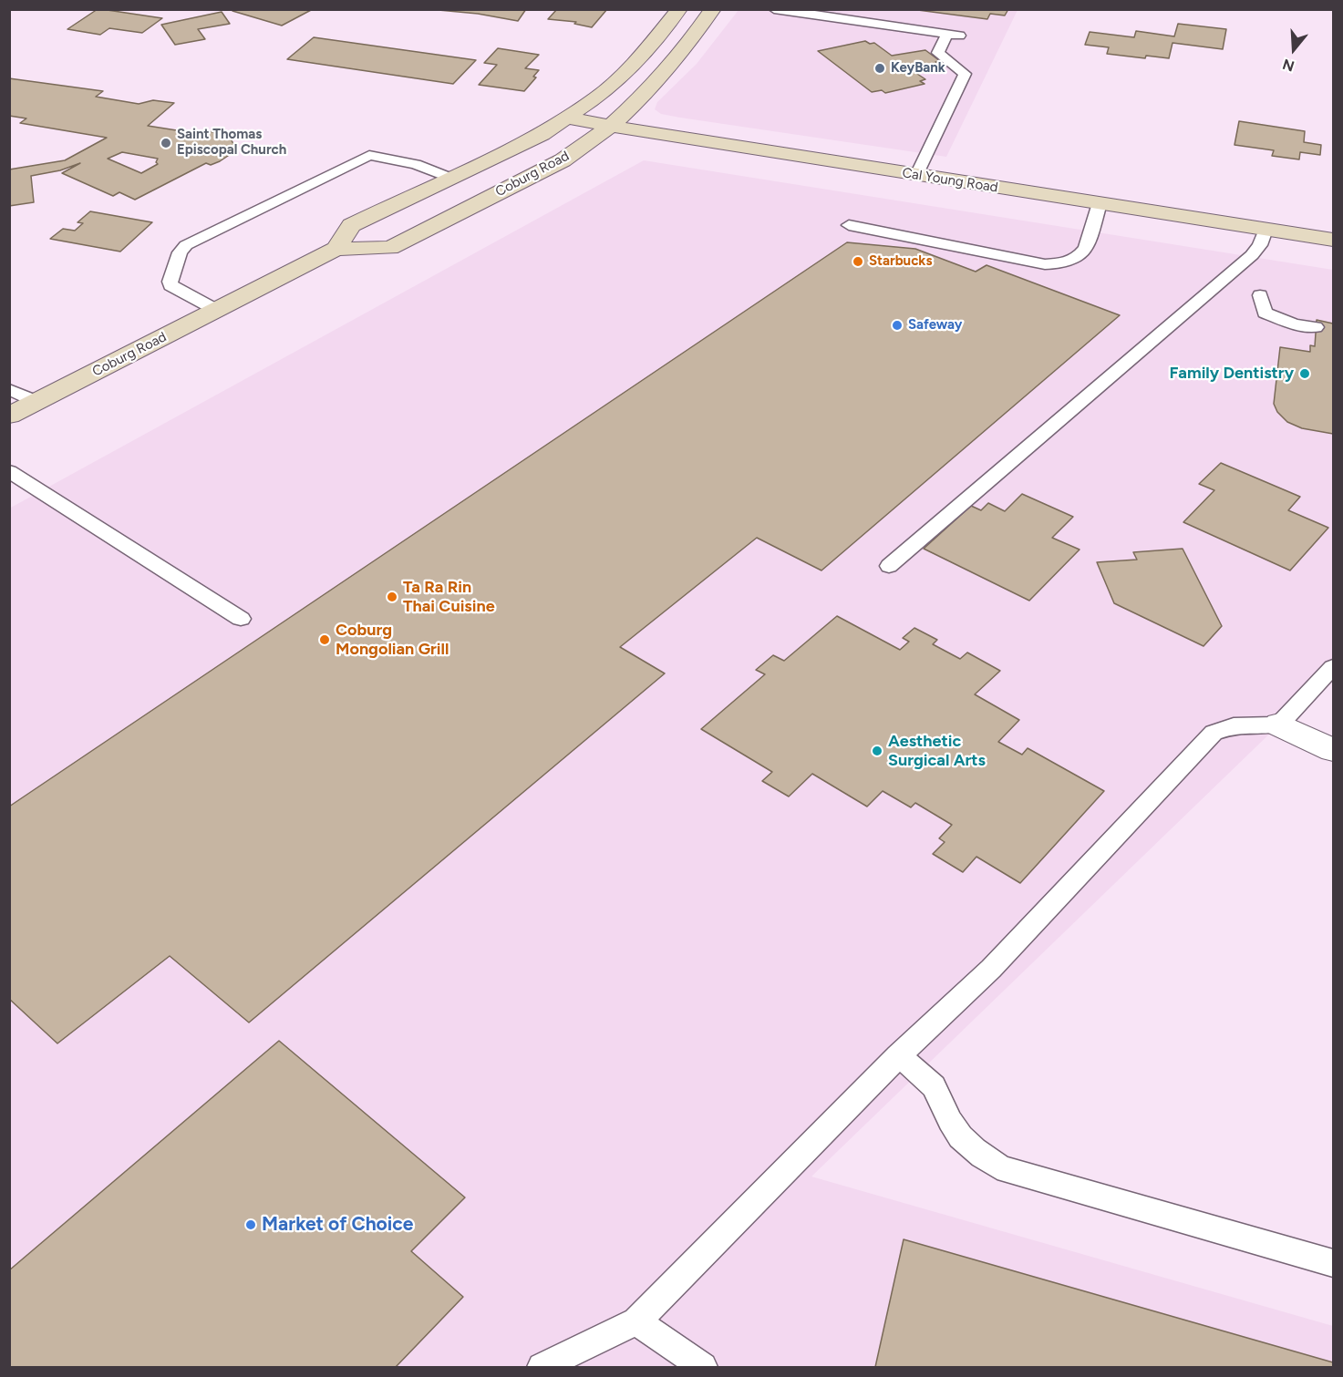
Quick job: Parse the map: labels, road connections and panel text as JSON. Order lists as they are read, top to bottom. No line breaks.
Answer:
{"streets":{"main road":["Coburg Road","Cal Young Road"]},"crossings":[["Coburg Road","Cal Young Road"]],"places":["KeyBank","Saint Thomas Episcopal Church","Starbucks","Safeway","Family Dentistry","Ta Ra Rin Thai Cuisine","Coburg Mongolian Grill","Aesthetic Surgical Arts","Market of Choice"],"north":"bottom"}
